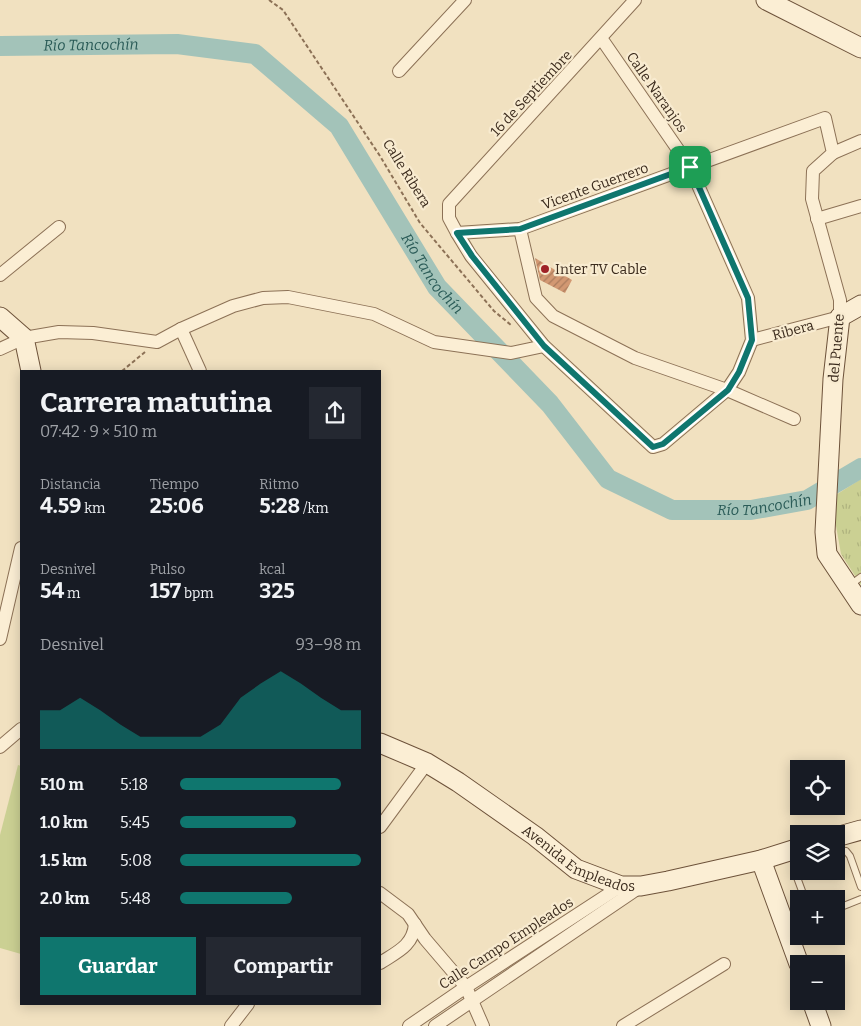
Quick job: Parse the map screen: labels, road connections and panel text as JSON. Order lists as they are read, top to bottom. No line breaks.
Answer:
{"streets":{"street":["Calle Naranjos","16 de Septiembre","Calle Ribera","Vicente Guerrero","Ribera","del Puente","Avenida Empleados","Calle Campo Empleados"]},"crossings":[["Calle Naranjos","16 de Septiembre"],["Calle Naranjos","Calle Ribera"],["Calle Naranjos","Vicente Guerrero"],["Calle Naranjos","Ribera"],["16 de Septiembre","Calle Ribera"],["Calle Ribera","Vicente Guerrero"],["Vicente Guerrero","del Puente"],["Ribera","del Puente"],["Avenida Empleados","Calle Campo Empleados"]],"water":["Río Tancochín"],"places":["Inter TV Cable"],"page":{"heading":["Carrera matutina","07:42 · 9 × 510 m"],"stats":[["Distancia","4.59 km"],["Tiempo","25:06"],["Ritmo","5:28 /km"],["Desnivel","54 m"],["Pulso","157 bpm"],["kcal","325"]],"chart":["Desnivel","93–98 m"],"map_buttons":["+","−"],"list":[{"name":"510 m","note":"5:18"},{"name":"1.0 km","note":"5:45"},{"name":"1.5 km","note":"5:08"},{"name":"2.0 km","note":"5:48"}],"buttons":["Guardar","Compartir"]}}
